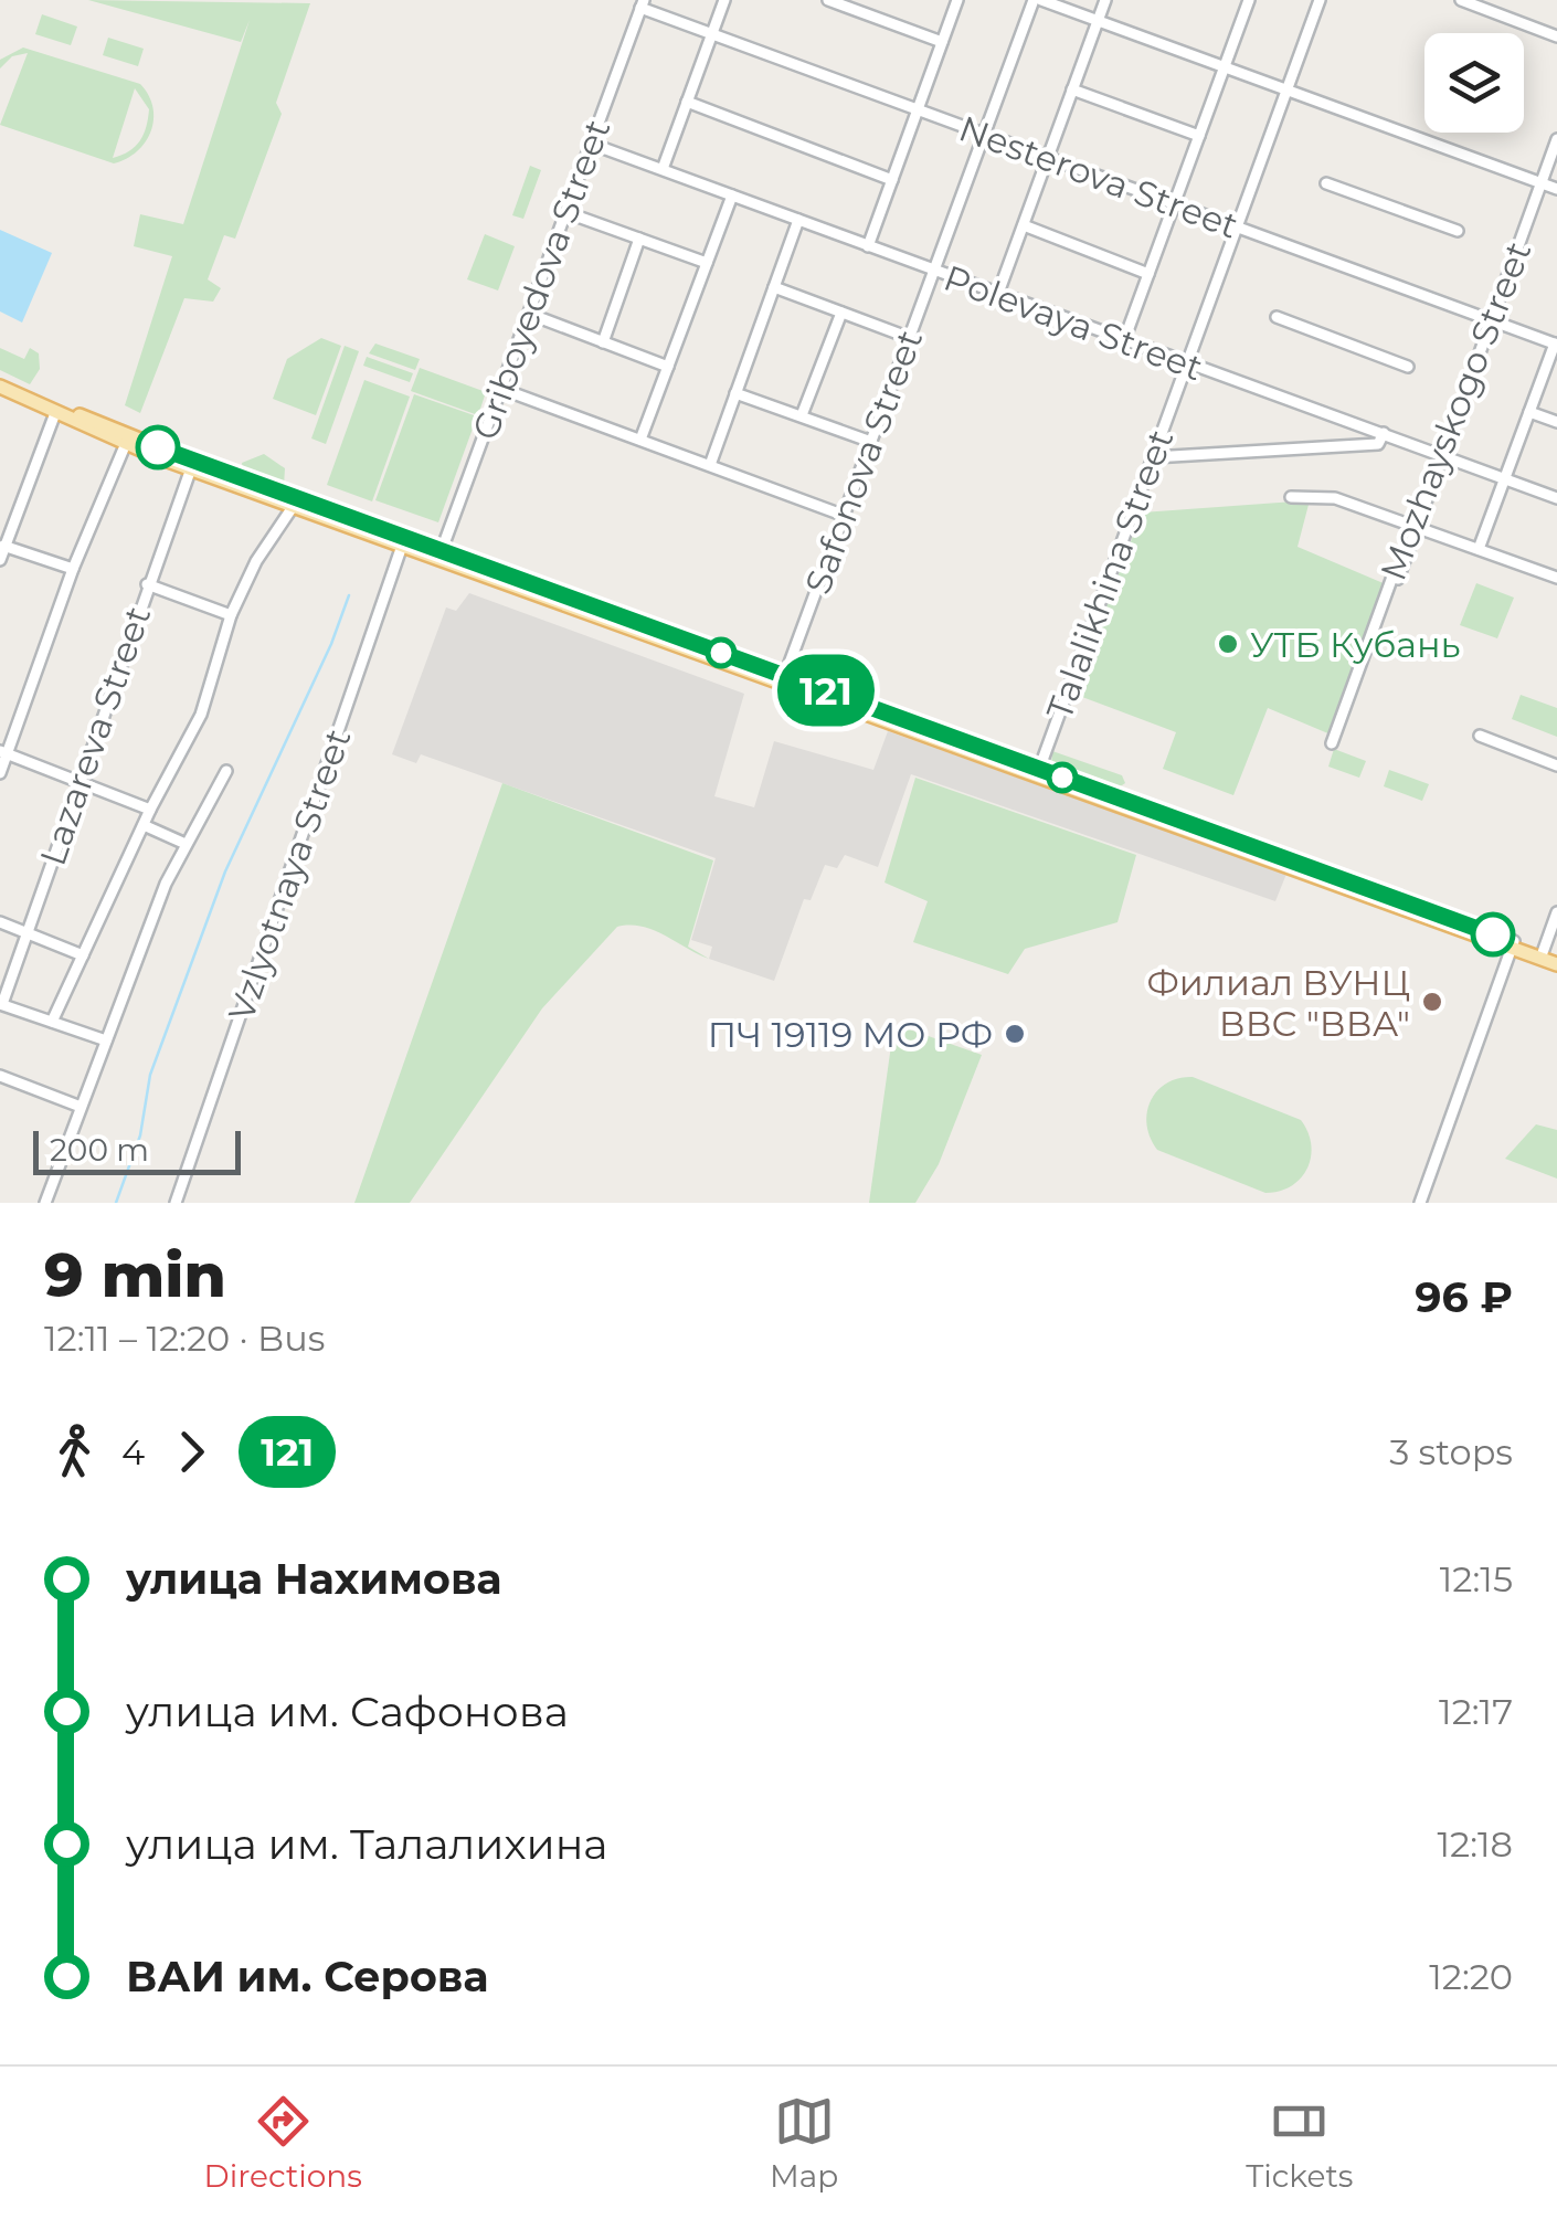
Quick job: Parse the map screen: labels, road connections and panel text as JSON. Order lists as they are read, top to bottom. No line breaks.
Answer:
{"streets":{"street":["Nesterova Street","Griboyedova Street","Polevaya Street","Mozhayskogo Street","Safonova Street","Talalikhina Street","Lazareva Street","Vzlyotnaya Street"]},"crossings":[["Nesterova Street","Griboyedova Street"],["Nesterova Street","Mozhayskogo Street"],["Nesterova Street","Safonova Street"],["Nesterova Street","Talalikhina Street"],["Griboyedova Street","Polevaya Street"],["Polevaya Street","Mozhayskogo Street"],["Polevaya Street","Safonova Street"],["Polevaya Street","Talalikhina Street"]],"places":["УТБ Кубань","Филиал ВУНЦ ВВС \"ВВА\"","ПЧ 19119 МО РФ"],"lines":["bus line 121"],"scale_bar":"200 m","page":{"on_map":"121","scale":"200 m","heading":["9 min","12:11 – 12:20 · Bus","96 ₽"],"legs":["4","121","3 stops"],"list":[{"name":"улица Нахимова","value":"12:15"},{"name":"улица им. Сафонова","value":"12:17"},{"name":"улица им. Талалихина","value":"12:18"},{"name":"ВАИ им. Серова","value":"12:20"}],"tabs":["Directions","Map","Tickets"]}}
